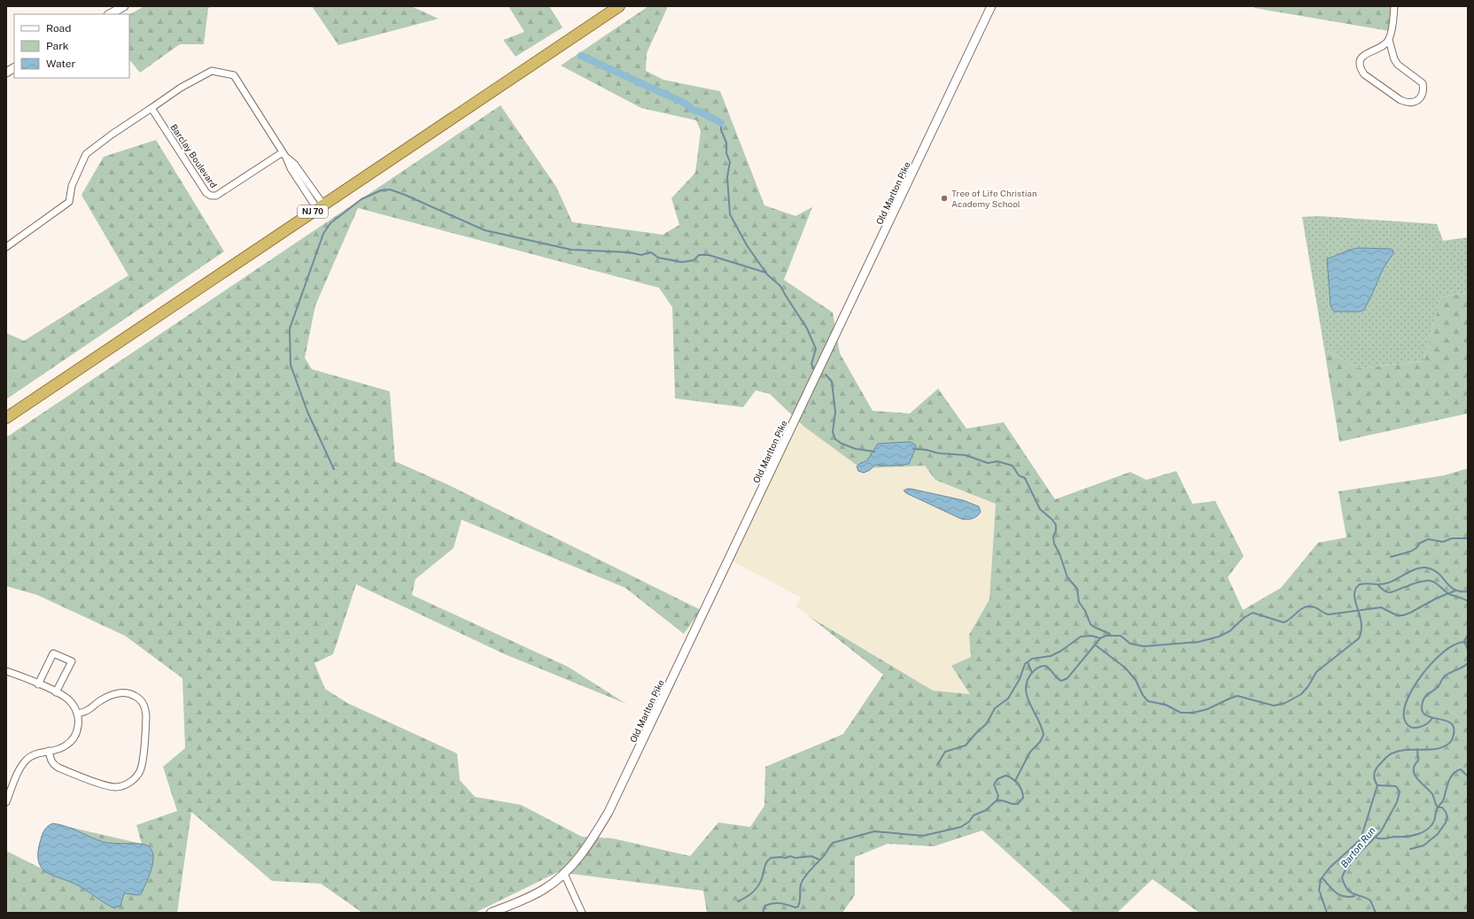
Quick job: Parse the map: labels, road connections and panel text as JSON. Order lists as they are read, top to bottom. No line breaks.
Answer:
{"streets":{"highway":["NJ 70"],"street":["Barclay Boulevard","Old Marlton Pike"]},"water":["Barton Run"],"places":["Tree of Life Christian Academy School"],"legend":["Road","Park","Water"]}
